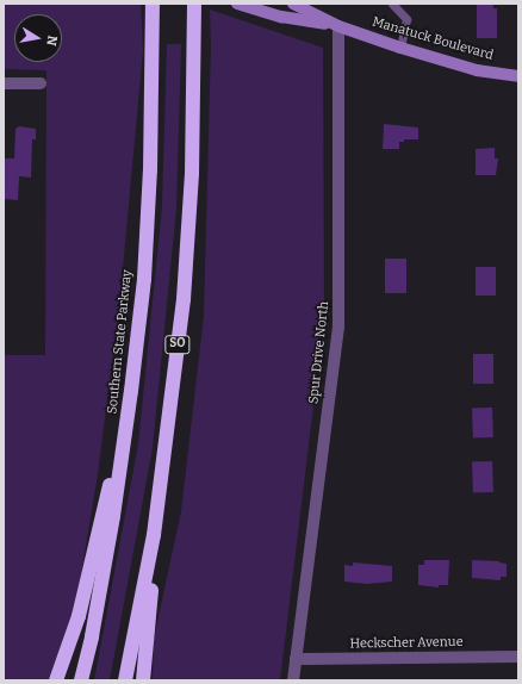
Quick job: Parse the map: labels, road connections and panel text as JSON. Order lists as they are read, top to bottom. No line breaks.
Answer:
{"streets":{"highway":["Southern State Parkway","SO"],"street":["Manatuck Boulevard","Spur Drive North","Heckscher Avenue"]},"crossings":[["Manatuck Boulevard","Spur Drive North"],["Spur Drive North","Heckscher Avenue"]],"north":"right"}
